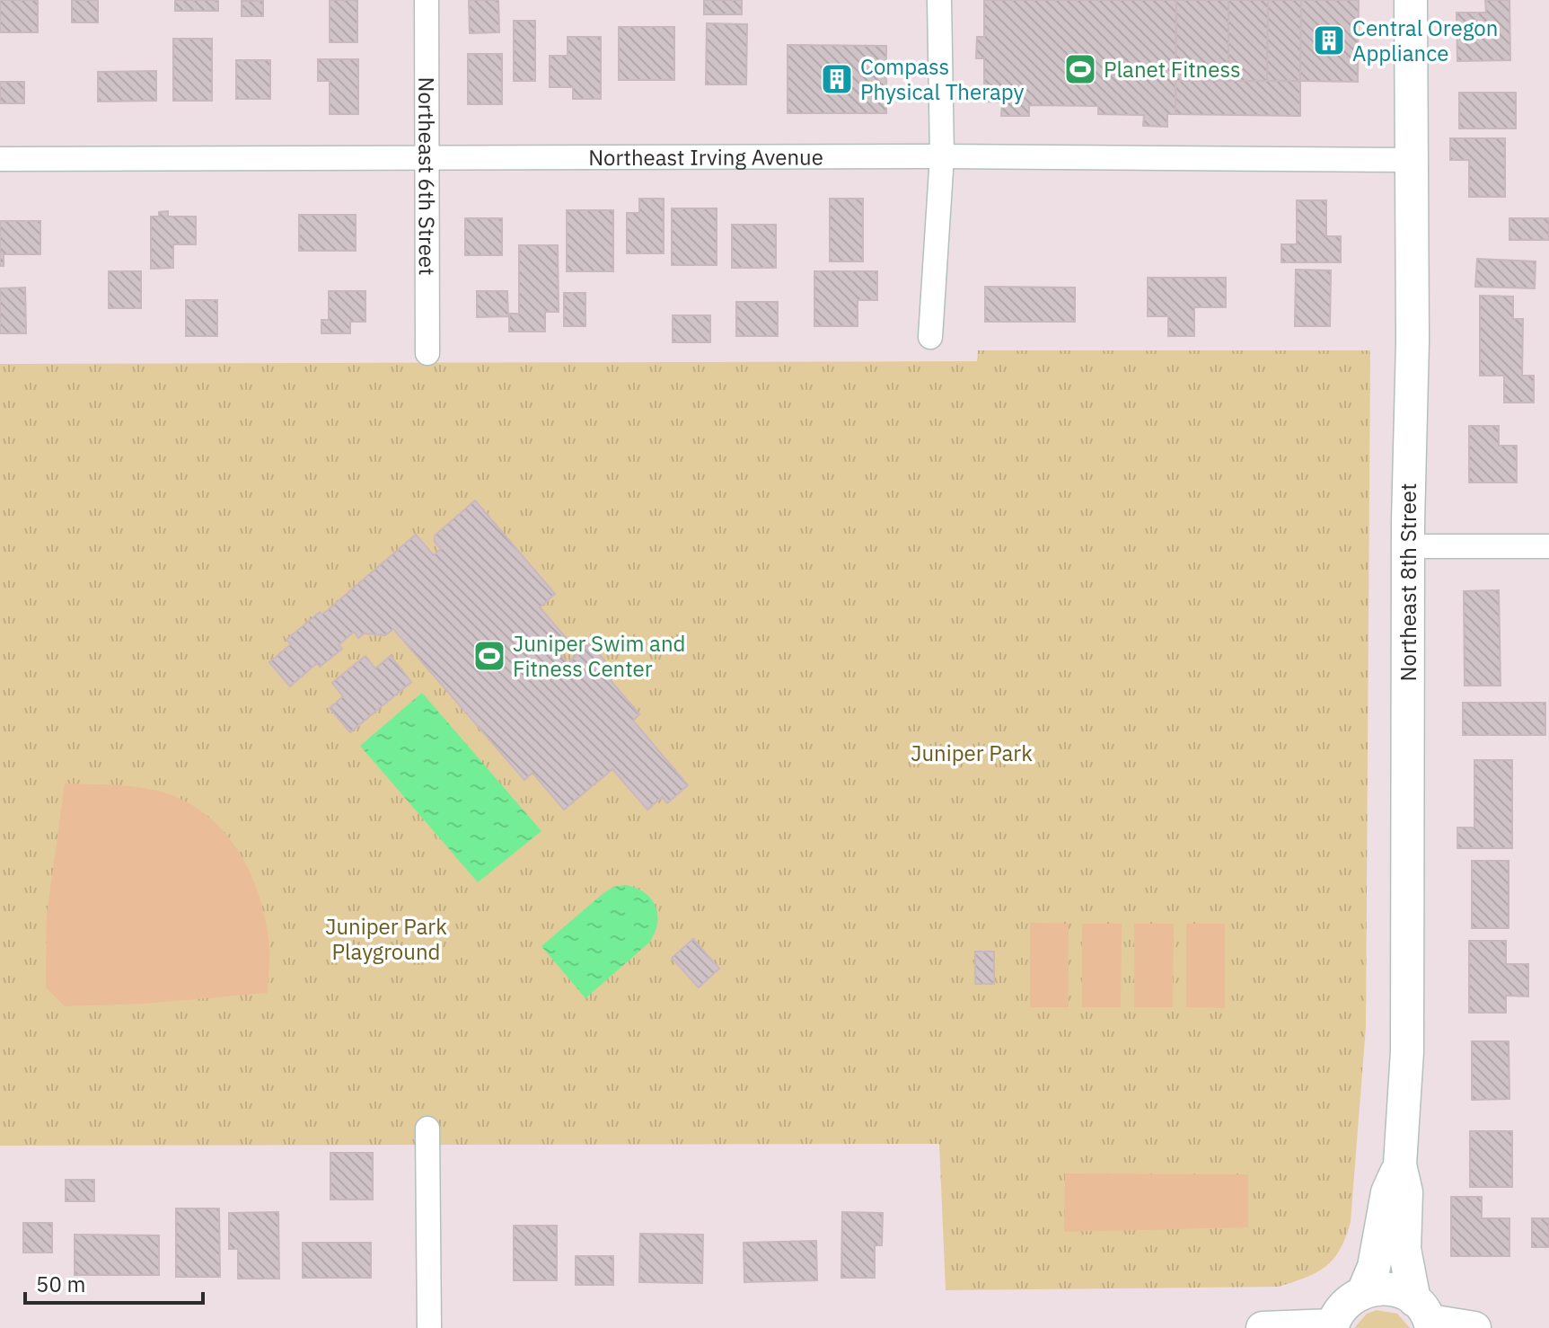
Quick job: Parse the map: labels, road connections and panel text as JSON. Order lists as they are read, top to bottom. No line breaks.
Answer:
{"streets":{"street":["Northeast Irving Avenue","Northeast 6th Street","Northeast 8th Street"]},"crossings":[["Northeast Irving Avenue","Northeast 6th Street"],["Northeast Irving Avenue","Northeast 8th Street"]],"parks":["Juniper Park","Juniper Park Playground"],"places":{"building":["Central Oregon Appliance","Compass Physical Therapy"],"sports":["Planet Fitness","Juniper Swim and Fitness Center"]},"scale_bar":"50 m"}
